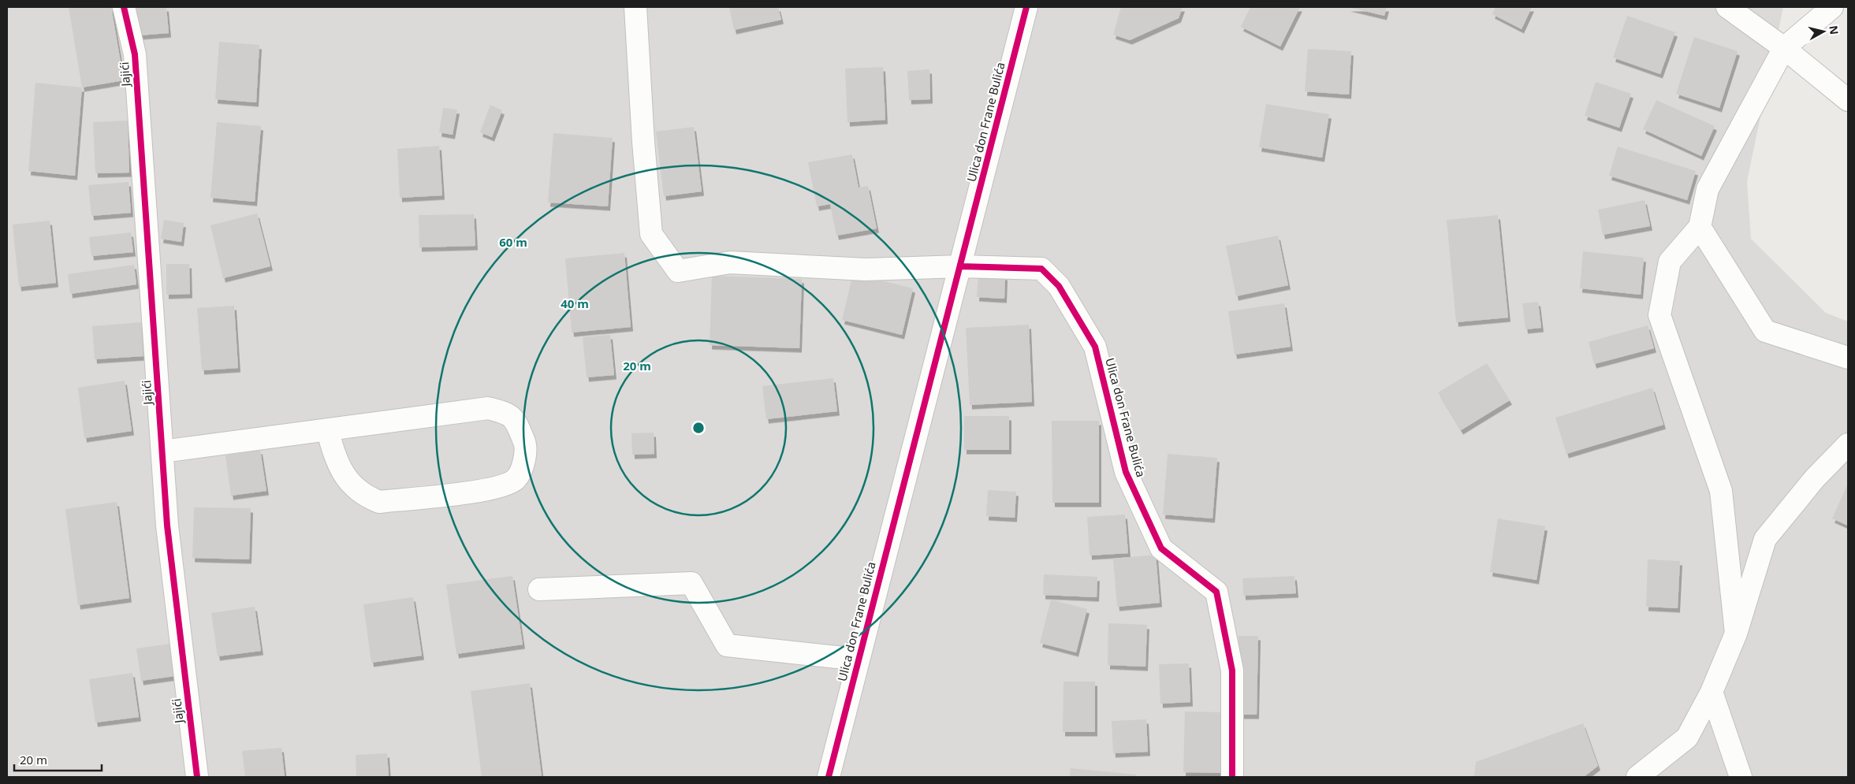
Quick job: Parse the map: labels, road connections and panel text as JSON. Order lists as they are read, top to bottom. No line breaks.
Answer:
{"streets":{"street":["Jajići","Ulica don Frane Bulića"]},"scale_bar":"20 m","north":"right","rings":["60 m","40 m","20 m"]}
